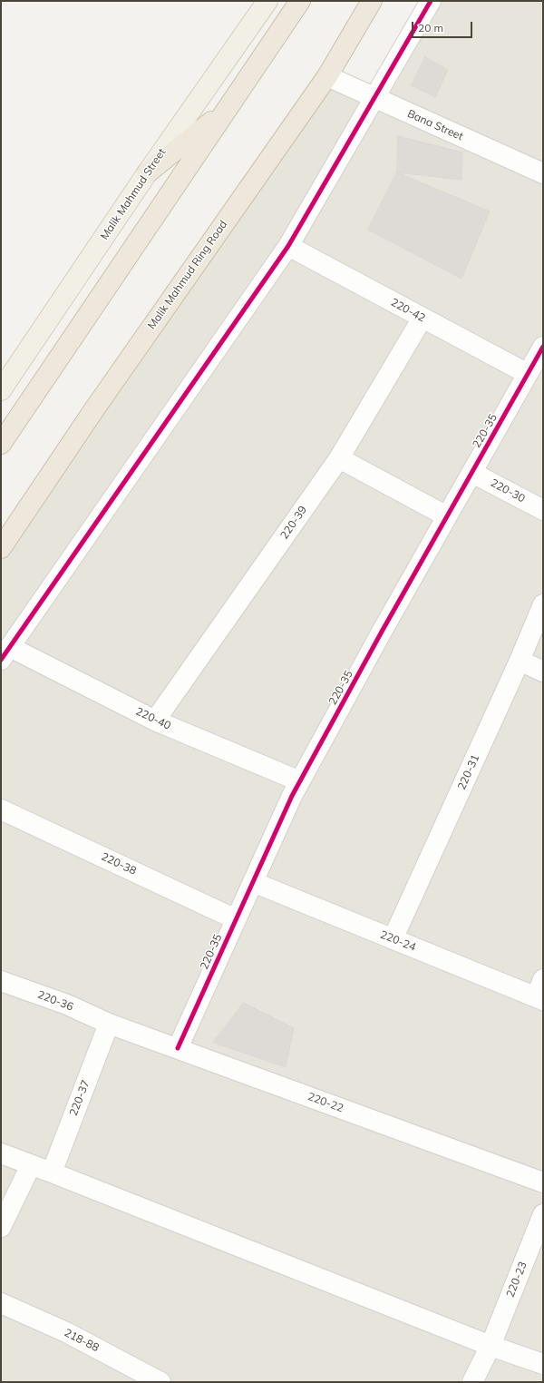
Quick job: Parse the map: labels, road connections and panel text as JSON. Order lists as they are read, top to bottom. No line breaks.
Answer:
{"streets":{"highway":["Malik Mahmud Ring Road"],"main road":["Malik Mahmud Street"],"street":["Bana Street","220-42","220-35","220-30","220-39","220-40","220-31","220-38","220-24","220-36","220-37","220-22","220-23","218-88"]},"crossings":[["Bana Street","Malik Mahmud Ring Road"],["220-42","220-35"],["220-42","220-39"],["220-35","220-30"],["220-35","220-40"],["220-35","220-38"],["220-35","220-24"],["220-35","220-22"],["220-39","220-40"],["220-31","220-24"],["220-36","220-37"],["220-36","220-22"],["220-37","220-22"]],"scale_bar":"20 m"}
